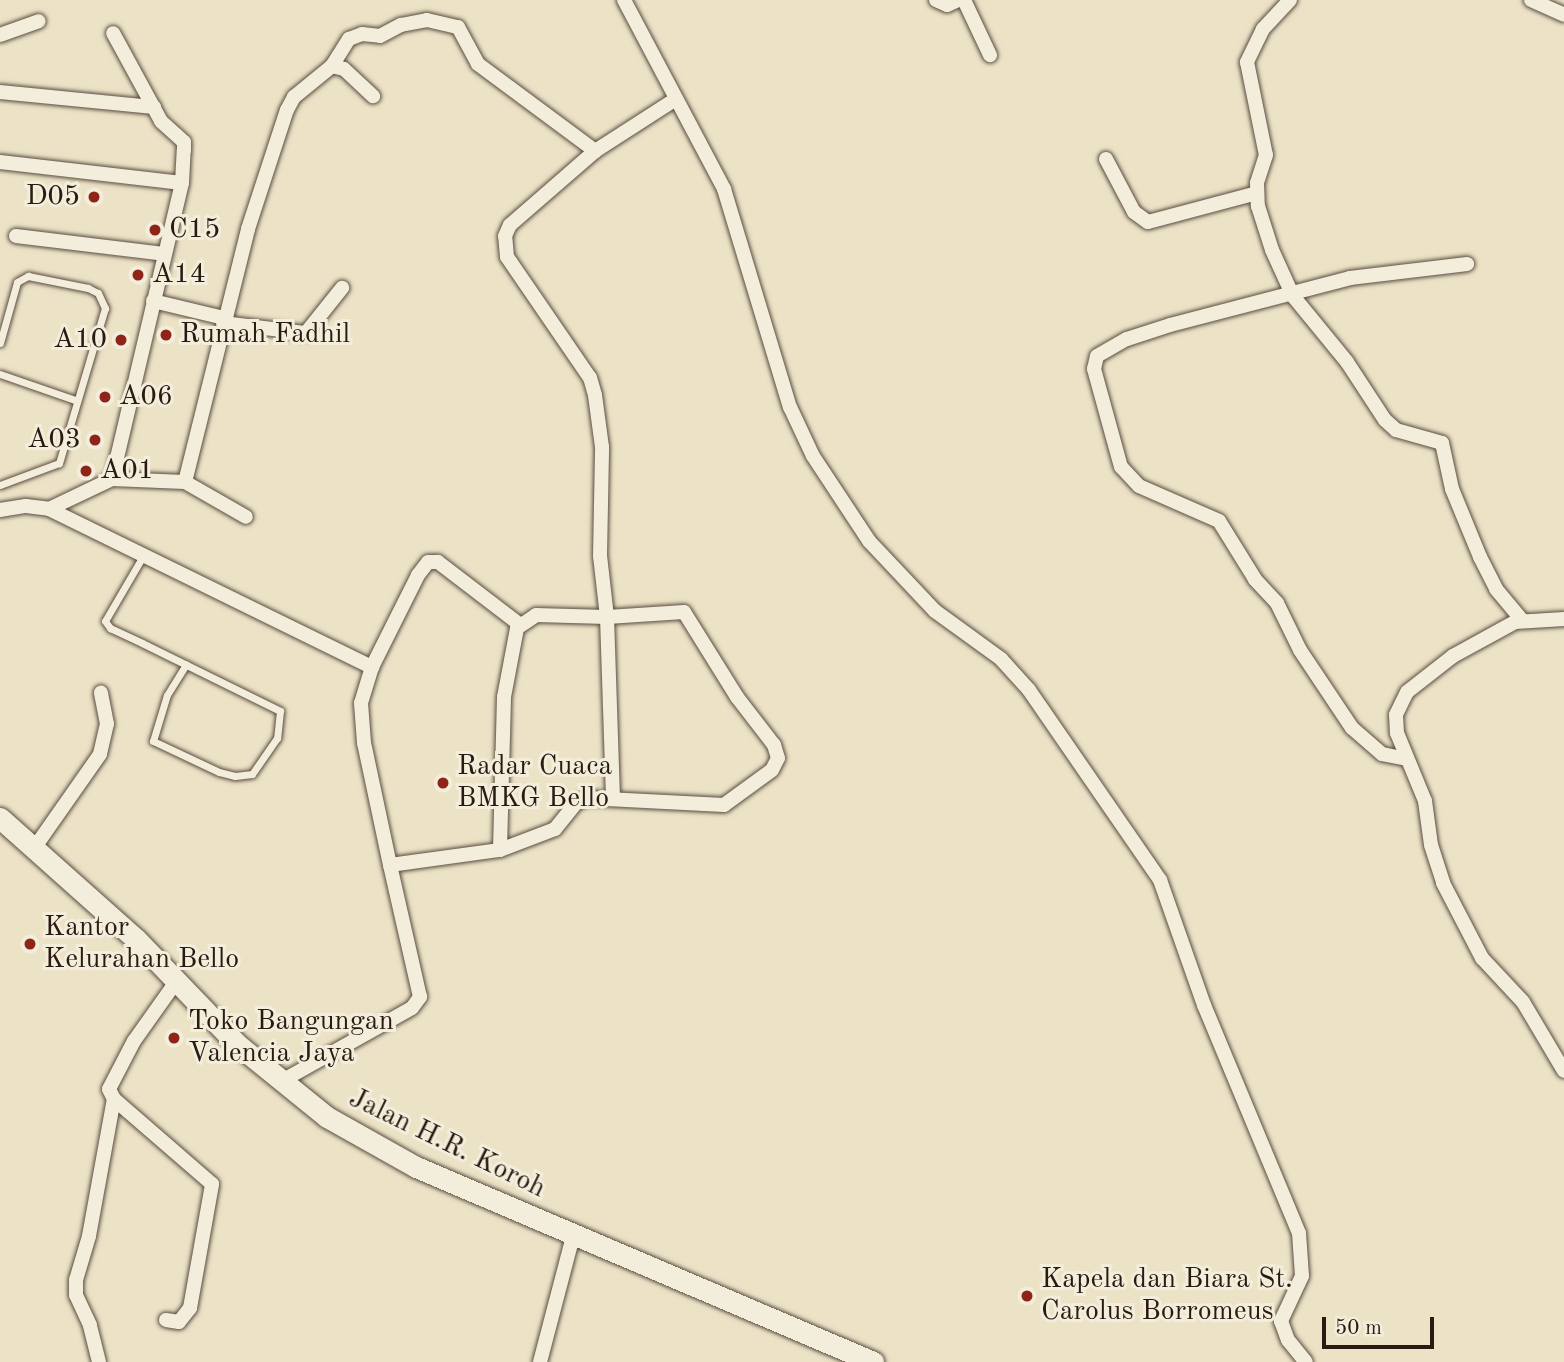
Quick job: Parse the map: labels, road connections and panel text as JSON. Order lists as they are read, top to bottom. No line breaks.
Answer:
{"streets":{"main road":["Jalan H.R. Koroh"]},"places":["D05","C15","A14","Rumah Fadhil","A10","A06","A03","A01","Radar Cuaca BMKG Bello","Kantor Kelurahan Bello","Toko Bangungan Valencia Jaya","Kapela dan Biara St. Carolus Borromeus"],"scale_bar":"50 m"}
